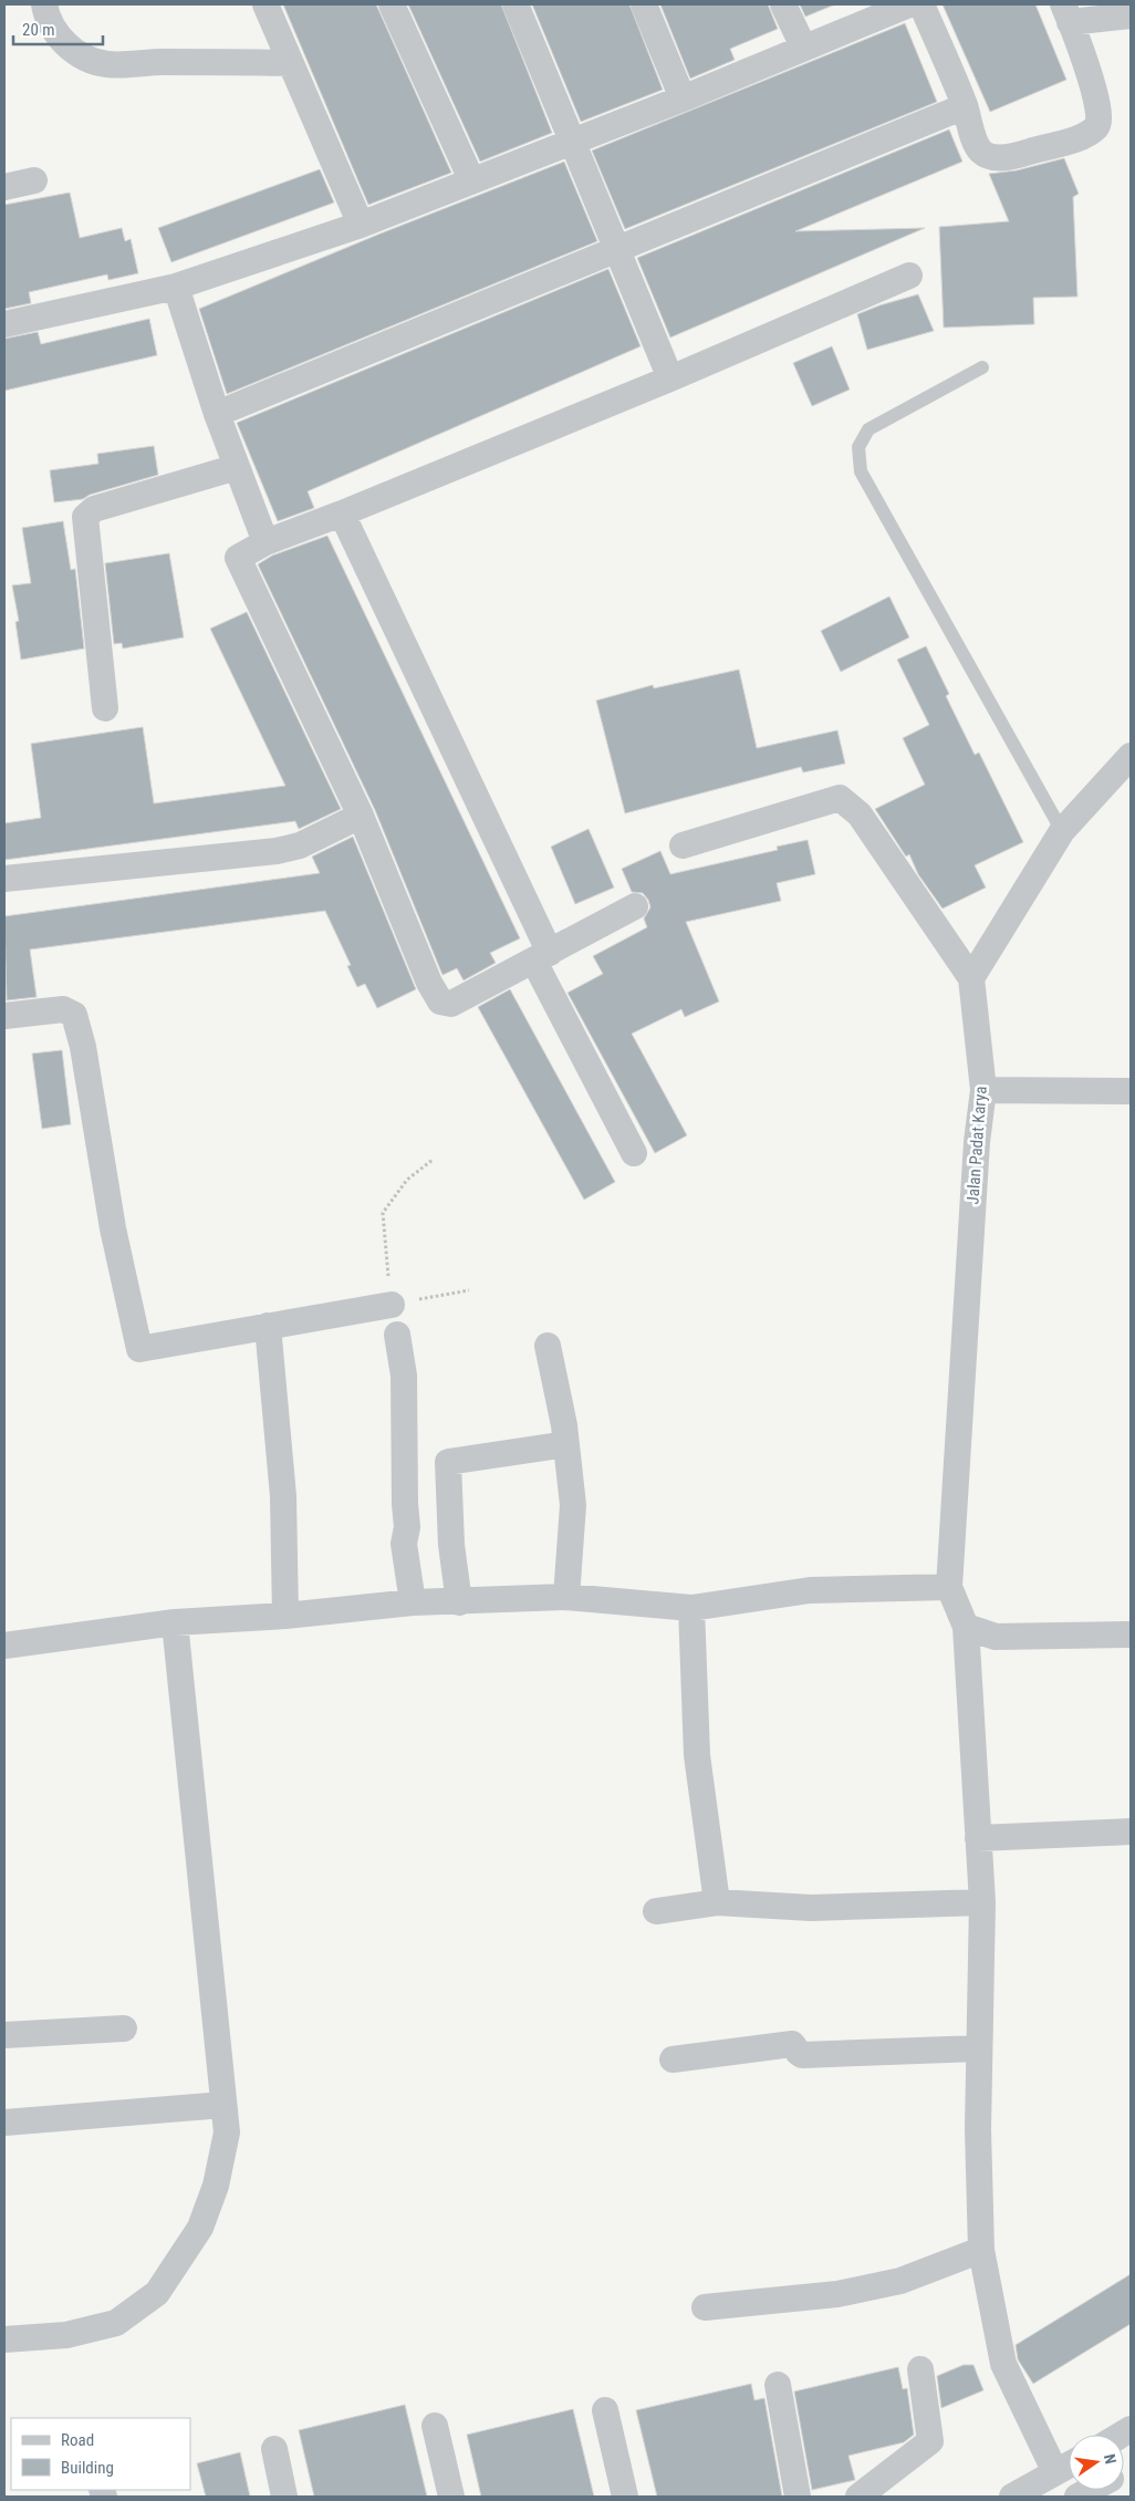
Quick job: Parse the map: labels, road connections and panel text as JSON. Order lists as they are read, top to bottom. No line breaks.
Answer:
{"streets":{"street":["Jalan Padat Karya"]},"legend":["Road","Building"],"scale_bar":"20 m","north":"right"}
